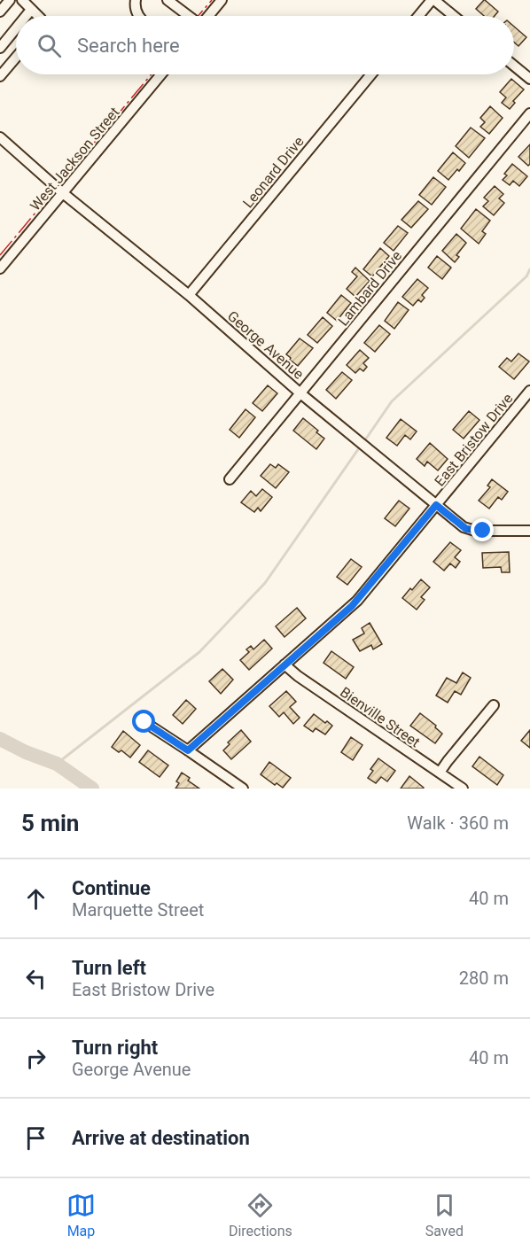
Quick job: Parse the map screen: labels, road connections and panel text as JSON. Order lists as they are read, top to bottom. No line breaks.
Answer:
{"streets":{"street":["West Jackson Street","Leonard Drive","Lambard Drive","George Avenue","East Bristow Drive","Bienville Street"]},"crossings":[["West Jackson Street","George Avenue"],["Leonard Drive","George Avenue"],["Lambard Drive","George Avenue"],["George Avenue","East Bristow Drive"],["East Bristow Drive","Bienville Street"]],"page":{"search":"Search here","heading":["5 min","Walk · 360 m"],"list":[["Continue","Marquette Street","40 m"],["Turn left","East Bristow Drive","280 m"],["Turn right","George Avenue","40 m"],"Arrive at destination"],"nav":["Map","Directions","Saved"]}}
